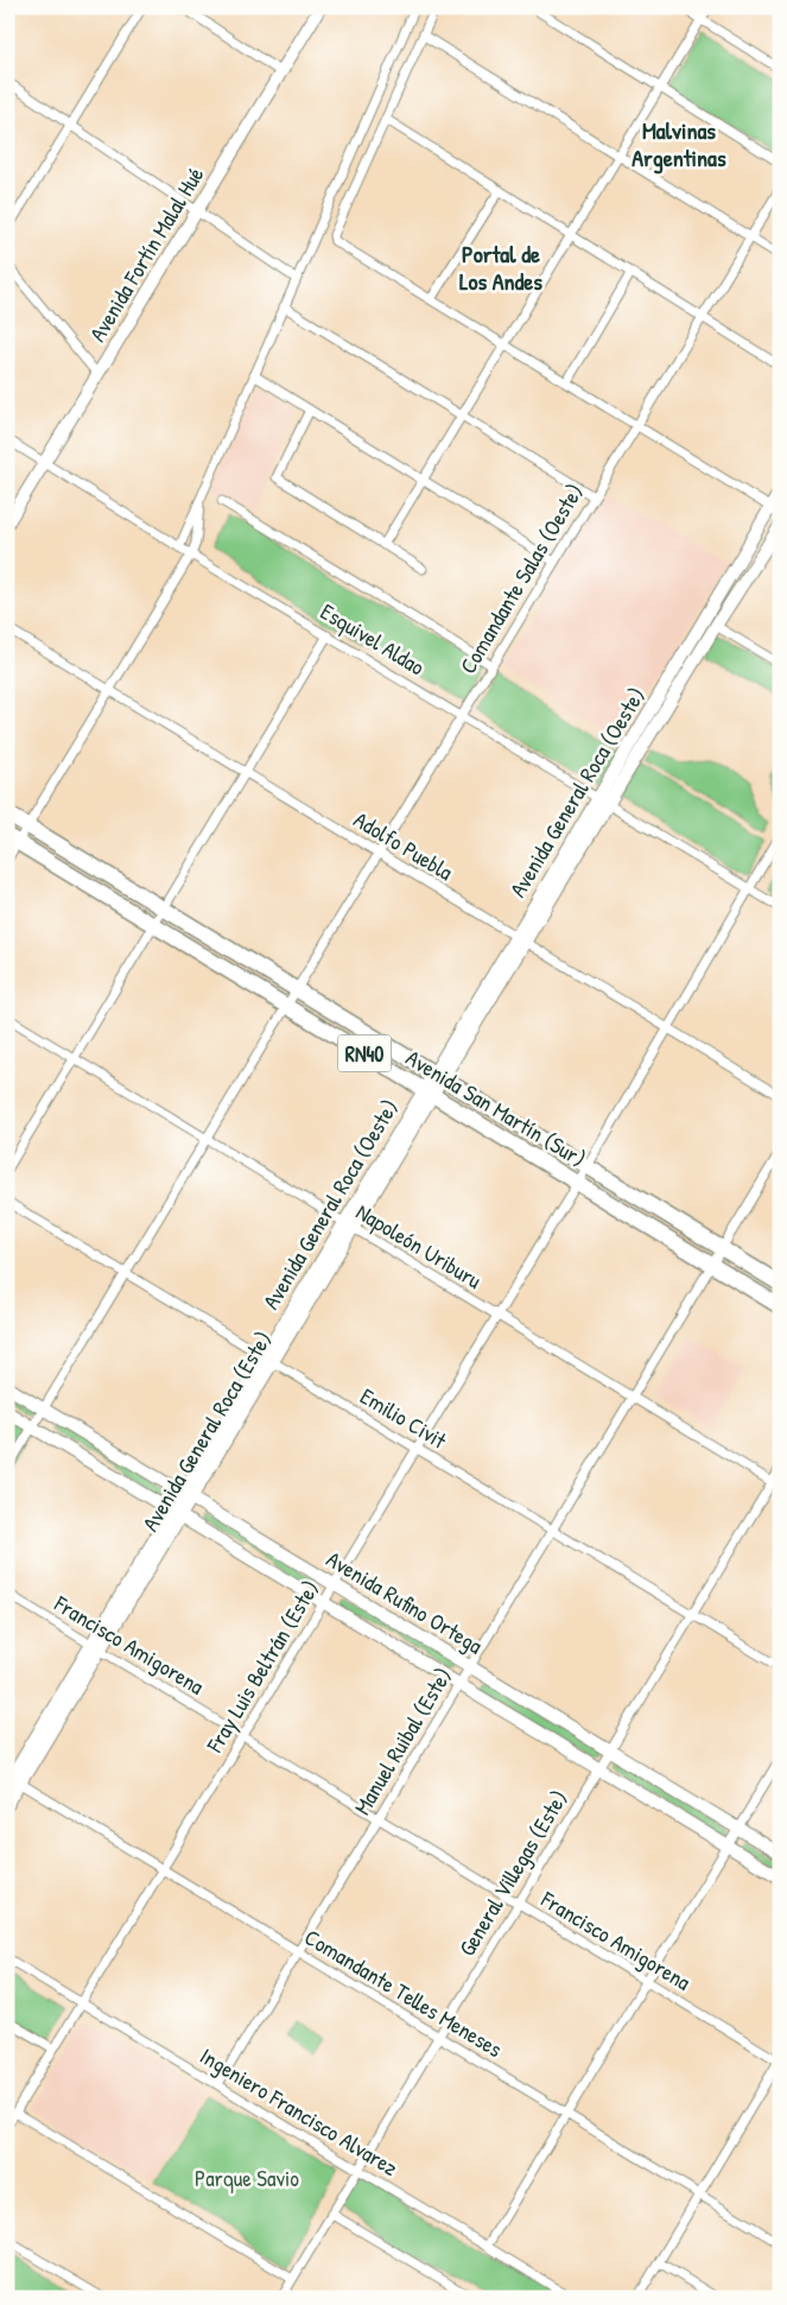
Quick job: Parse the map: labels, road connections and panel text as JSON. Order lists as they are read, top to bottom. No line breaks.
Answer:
{"streets":{"highway":["RN40","Avenida San Martín (Sur)"],"main road":["Avenida Fortín Malal Hué","Avenida General Roca (Oeste)","Avenida General Roca (Este)","Avenida Rufino Ortega"],"street":["Comandante Salas (Oeste)","Esquivel Aldao","Adolfo Puebla","Napoleón Uriburu","Emilio Civit","Francisco Amigorena","Fray Luis Beltrán (Este)","Manuel Ruibal (Este)","General Villegas (Este)","Comandante Telles Meneses","Ingeniero Francisco Alvarez"]},"crossings":[["Avenida Fortín Malal Hué","Esquivel Aldao"],["Comandante Salas (Oeste)","Esquivel Aldao"],["Comandante Salas (Oeste)","Adolfo Puebla"],["Comandante Salas (Oeste)","Avenida San Martín (Sur)"],["Comandante Salas (Oeste)","Napoleón Uriburu"],["Comandante Salas (Oeste)","Emilio Civit"],["Comandante Salas (Oeste)","Avenida Rufino Ortega"],["Esquivel Aldao","Avenida General Roca (Oeste)"],["Esquivel Aldao","Fray Luis Beltrán (Este)"],["Avenida General Roca (Oeste)","Adolfo Puebla"],["Avenida General Roca (Oeste)","Avenida San Martín (Sur)"],["Avenida General Roca (Oeste)","Napoleón Uriburu"],["Avenida General Roca (Oeste)","Avenida General Roca (Este)"],["Adolfo Puebla","Fray Luis Beltrán (Este)"],["Avenida San Martín (Sur)","Fray Luis Beltrán (Este)"],["Avenida San Martín (Sur)","Manuel Ruibal (Este)"],["Napoleón Uriburu","Avenida General Roca (Este)"],["Napoleón Uriburu","Fray Luis Beltrán (Este)"],["Napoleón Uriburu","Manuel Ruibal (Este)"],["Napoleón Uriburu","General Villegas (Este)"],["Emilio Civit","Avenida General Roca (Este)"],["Emilio Civit","Fray Luis Beltrán (Este)"],["Emilio Civit","Manuel Ruibal (Este)"],["Emilio Civit","General Villegas (Este)"],["Avenida General Roca (Este)","Avenida Rufino Ortega"],["Avenida General Roca (Este)","Francisco Amigorena"],["Avenida General Roca (Este)","Comandante Telles Meneses"],["Avenida Rufino Ortega","Fray Luis Beltrán (Este)"],["Avenida Rufino Ortega","Manuel Ruibal (Este)"],["Avenida Rufino Ortega","General Villegas (Este)"],["Francisco Amigorena","Fray Luis Beltrán (Este)"],["Francisco Amigorena","Manuel Ruibal (Este)"],["Francisco Amigorena","General Villegas (Este)"],["Fray Luis Beltrán (Este)","Comandante Telles Meneses"],["Fray Luis Beltrán (Este)","Ingeniero Francisco Alvarez"],["Manuel Ruibal (Este)","Comandante Telles Meneses"],["Manuel Ruibal (Este)","Ingeniero Francisco Alvarez"],["General Villegas (Este)","Comandante Telles Meneses"],["General Villegas (Este)","Ingeniero Francisco Alvarez"]],"districts":["Malvinas Argentinas","Portal de Los Andes"],"parks":["Parque Savio"]}
